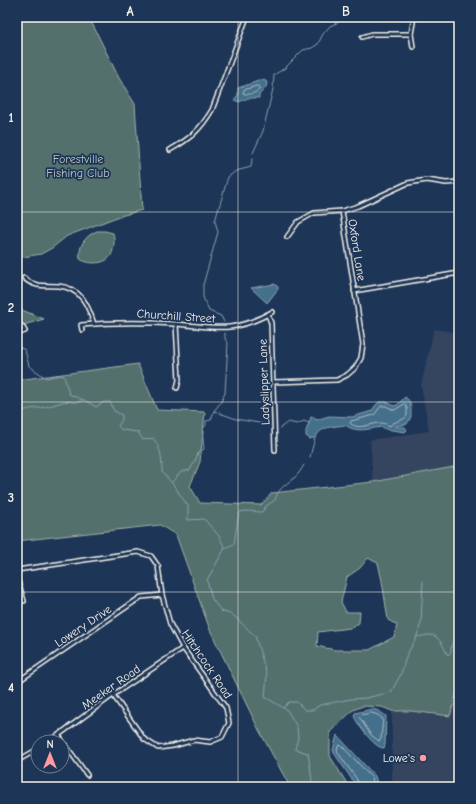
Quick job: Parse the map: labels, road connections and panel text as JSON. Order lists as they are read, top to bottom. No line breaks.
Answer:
{"streets":{"street":["Oxford Lane","Churchill Street","Ladyslipper Lane","Lowery Drive","Hitchcock Road","Meeker Road"]},"crossings":[["Oxford Lane","Ladyslipper Lane"],["Churchill Street","Ladyslipper Lane"],["Lowery Drive","Hitchcock Road"],["Hitchcock Road","Meeker Road"]],"parks":["Forestville Fishing Club"],"places":["Lowe's"],"north":"top","grid":{"columns":["A","B"],"rows":["1","2","3","4"]}}
